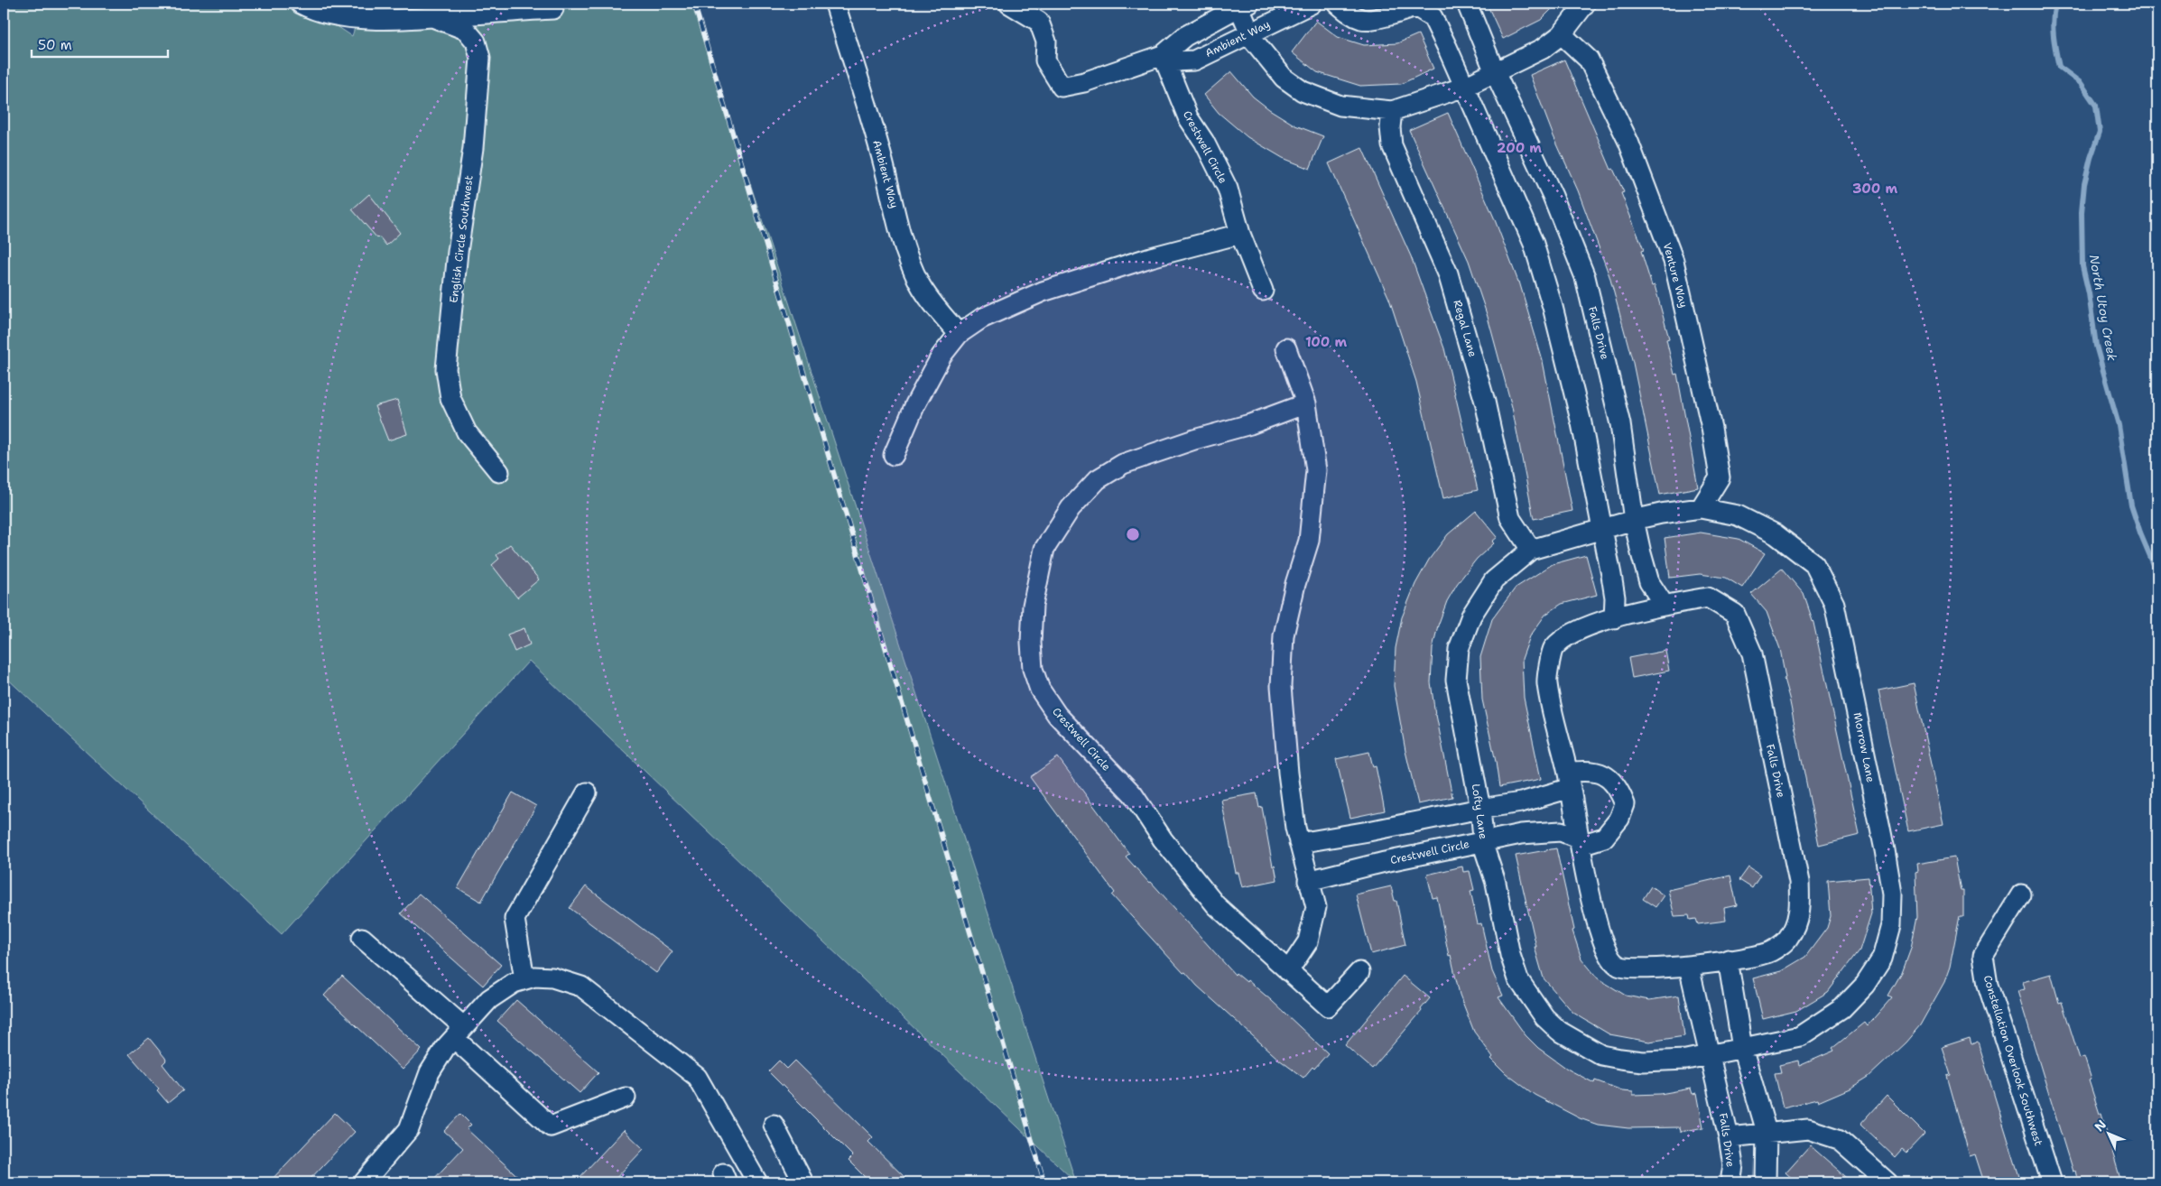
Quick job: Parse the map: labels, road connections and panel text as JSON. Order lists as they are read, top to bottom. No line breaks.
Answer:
{"streets":{"street":["Ambient Way","Crestwell Circle","English Circle Southwest","Venture Way","Regal Lane","Falls Drive","Morrow Lane","Lofty Lane","Constellation Overlook Southwest"]},"crossings":[["Ambient Way","Crestwell Circle"],["Crestwell Circle","Falls Drive"],["Crestwell Circle","Lofty Lane"],["Venture Way","Morrow Lane"],["Regal Lane","Lofty Lane"],["Falls Drive","Morrow Lane"],["Falls Drive","Lofty Lane"],["Morrow Lane","Lofty Lane"]],"water":["North Utoy Creek"],"scale_bar":"50 m","north":"top left","rings":["200 m","300 m","100 m"]}
